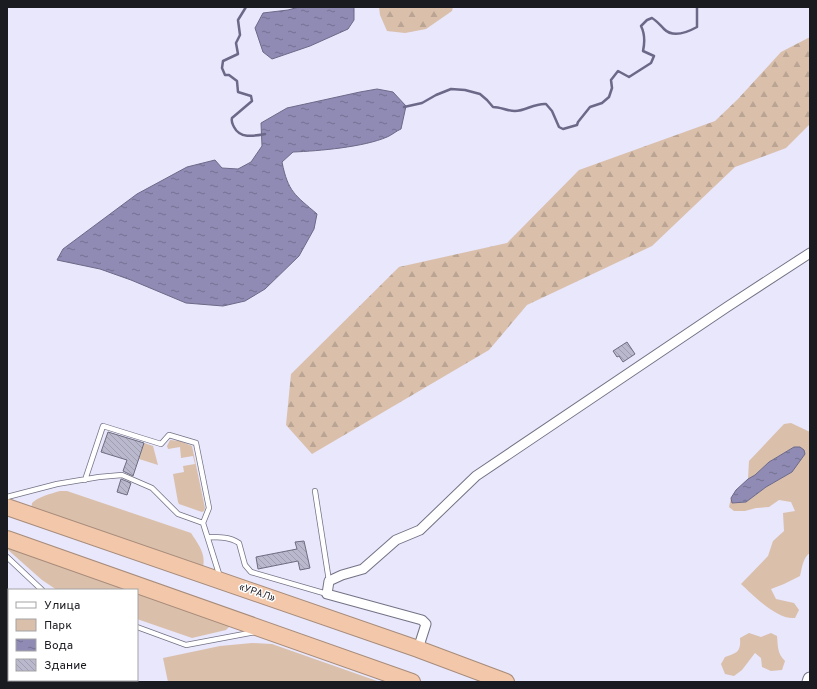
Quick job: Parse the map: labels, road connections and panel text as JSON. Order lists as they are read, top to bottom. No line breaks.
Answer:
{"streets":{"highway":["«УРАЛ»"]},"legend":["Улица","Парк","Вода","Здание"]}
